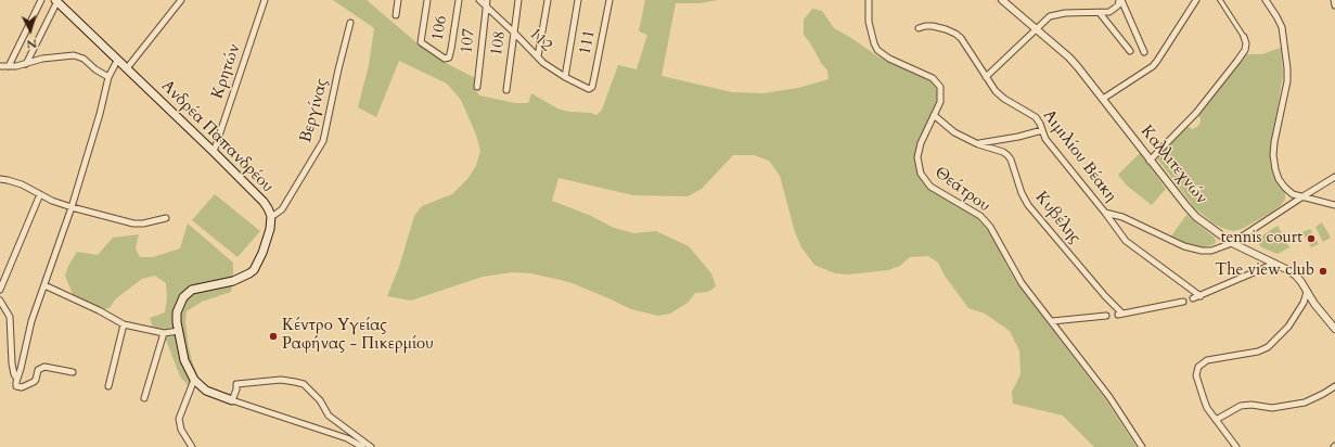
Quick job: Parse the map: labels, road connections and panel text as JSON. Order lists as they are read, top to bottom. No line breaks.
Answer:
{"streets":{"main road":["Ανδρέα Παπανδρέου"],"street":["106","112","107","111","108","Κρητών","Βεργίνας","Αιμιλίου Βέακη","Καλλιτεχνών","Θεάτρου","Κυβέλης"]},"crossings":[["112","107"],["112","111"],["112","108"],["Κρητών","Ανδρέα Παπανδρέου"],["Βεργίνας","Ανδρέα Παπανδρέου"],["Θεάτρου","Κυβέλης"]],"places":["tennis court","The view club","Κέντρο Υγείας Ραφήνας - Πικερμίου"],"north":"bottom"}
